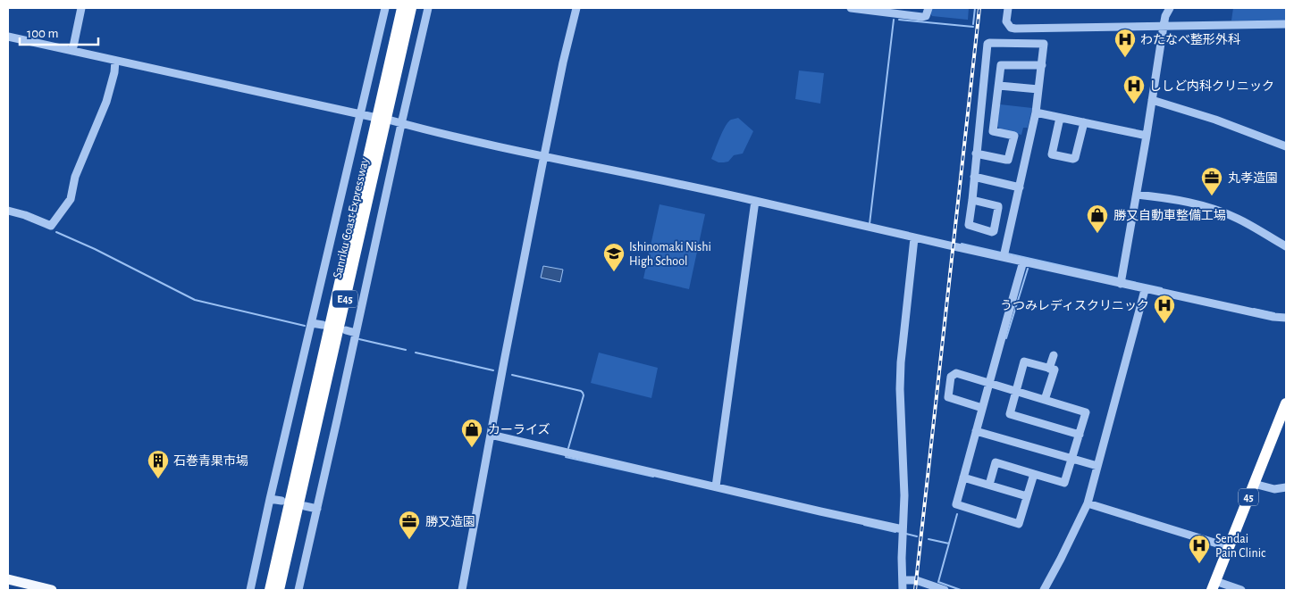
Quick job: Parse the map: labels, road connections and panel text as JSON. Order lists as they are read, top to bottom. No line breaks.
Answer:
{"streets":{"highway":["Sanriku Coast Expressway","E45","45"]},"places":{"hospital":["わたなべ整形外科","ししど内科クリニック","うつみレディスクリニック","Sendai Pain Clinic"],"office":["丸孝造園","勝又造園"],"shop":["勝又自動車整備工場","カーライズ"],"school or university":["Ishinomaki Nishi High School"],"building":["石巻青果市場"]},"scale_bar":"100 m"}
